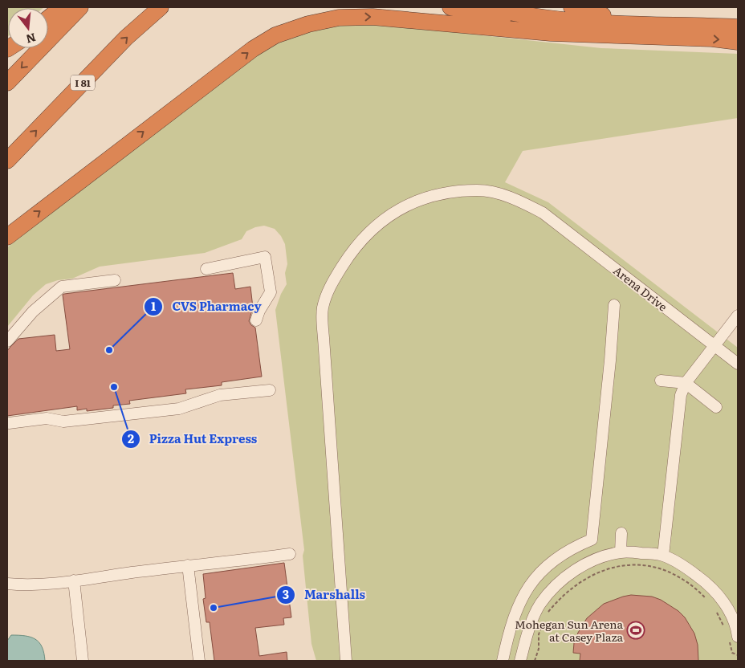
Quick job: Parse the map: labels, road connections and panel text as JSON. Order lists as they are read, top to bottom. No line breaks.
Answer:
{"streets":{"highway":["I 81"],"lane":["Arena Drive"]},"places":{"other":["CVS Pharmacy","Pizza Hut Express","Marshalls"],"sports":["Mohegan Sun Arena at Casey Plaza"]},"north":"bottom"}
